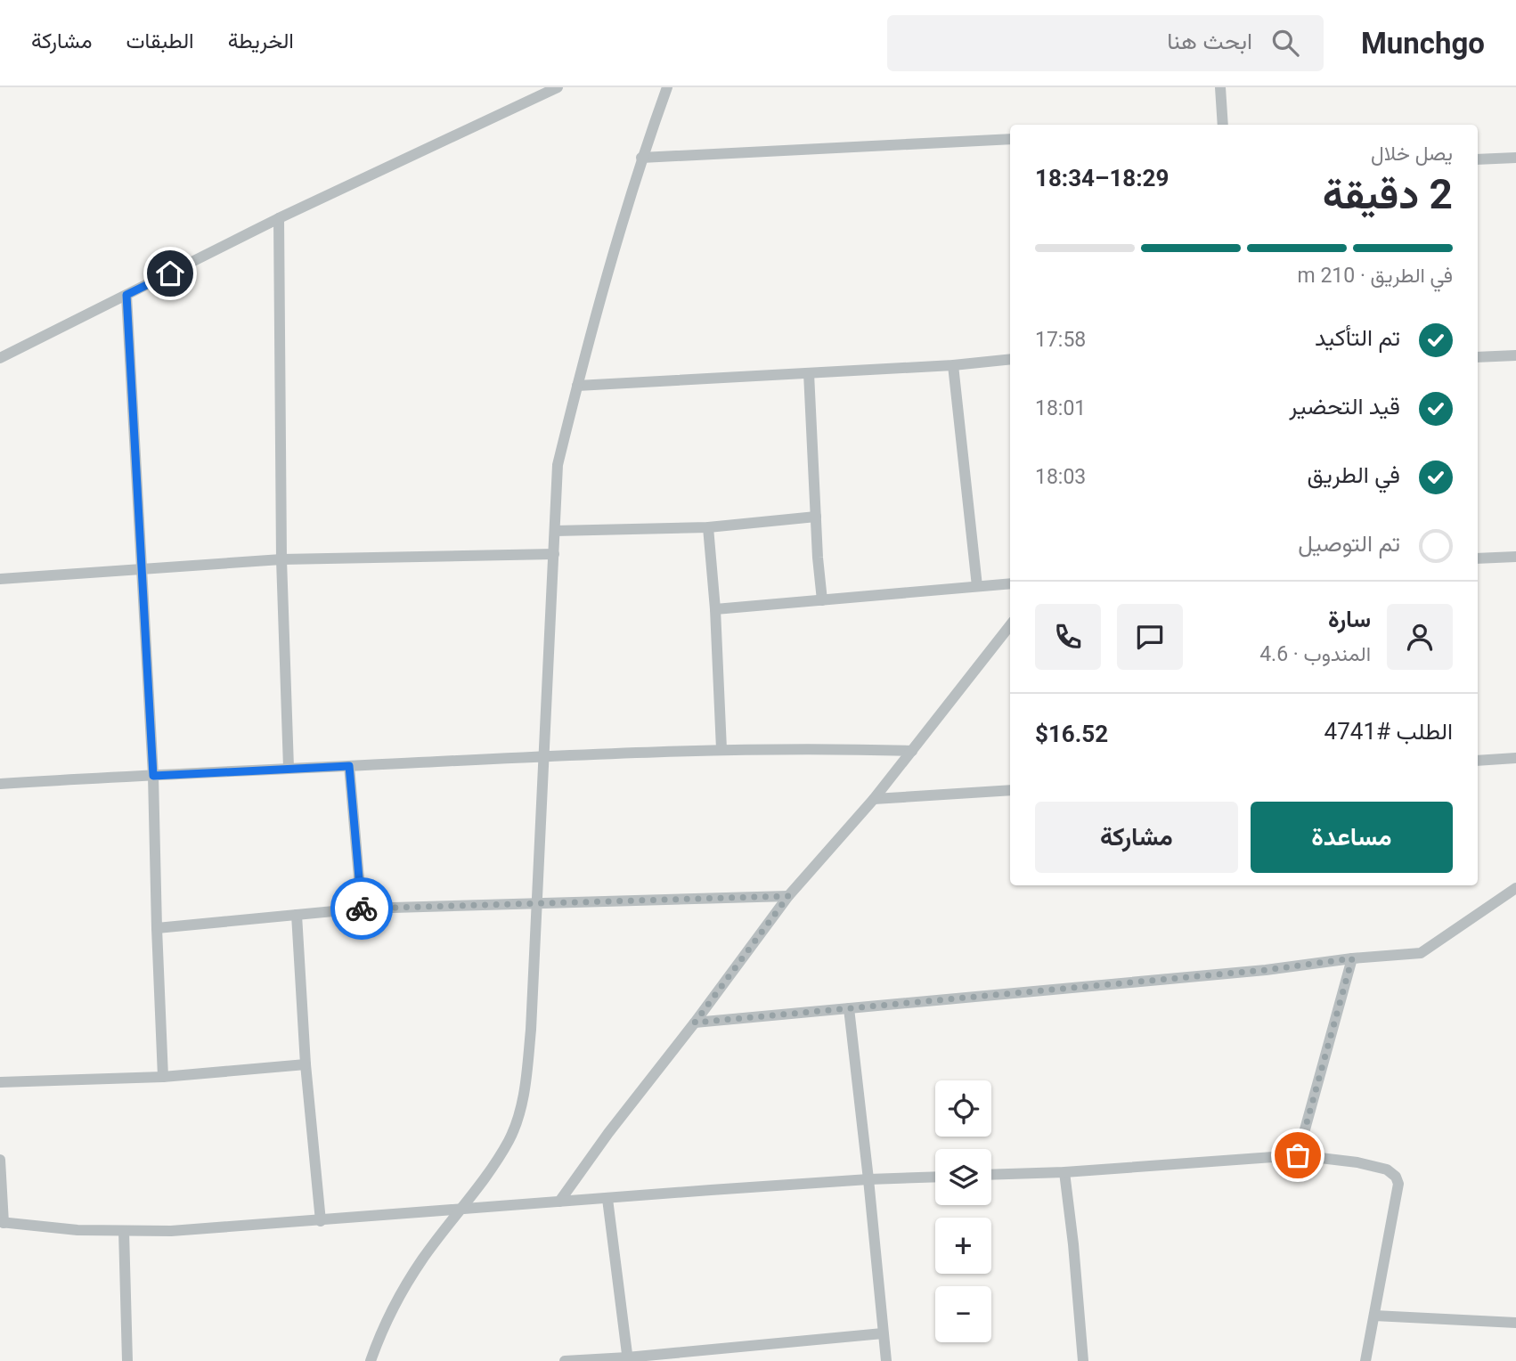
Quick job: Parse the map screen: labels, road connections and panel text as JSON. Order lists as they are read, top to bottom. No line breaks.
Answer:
{"page":{"header":"Munchgo","search":"ابحث هنا","nav":["الخريطة","الطبقات","مشاركة"],"heading":["2 دقيقة","يصل خلال","18:29–18:34"],"panel":["سارة","المندوب · 4.6","الطلب #4741","$16.52"],"bar":"في الطريق · 210 m","list":[["تم التأكيد","17:58"],["قيد التحضير","18:01"],["في الطريق","18:03"],"تم التوصيل"],"buttons":["مساعدة","مشاركة"],"map_buttons":["+","−"]}}
